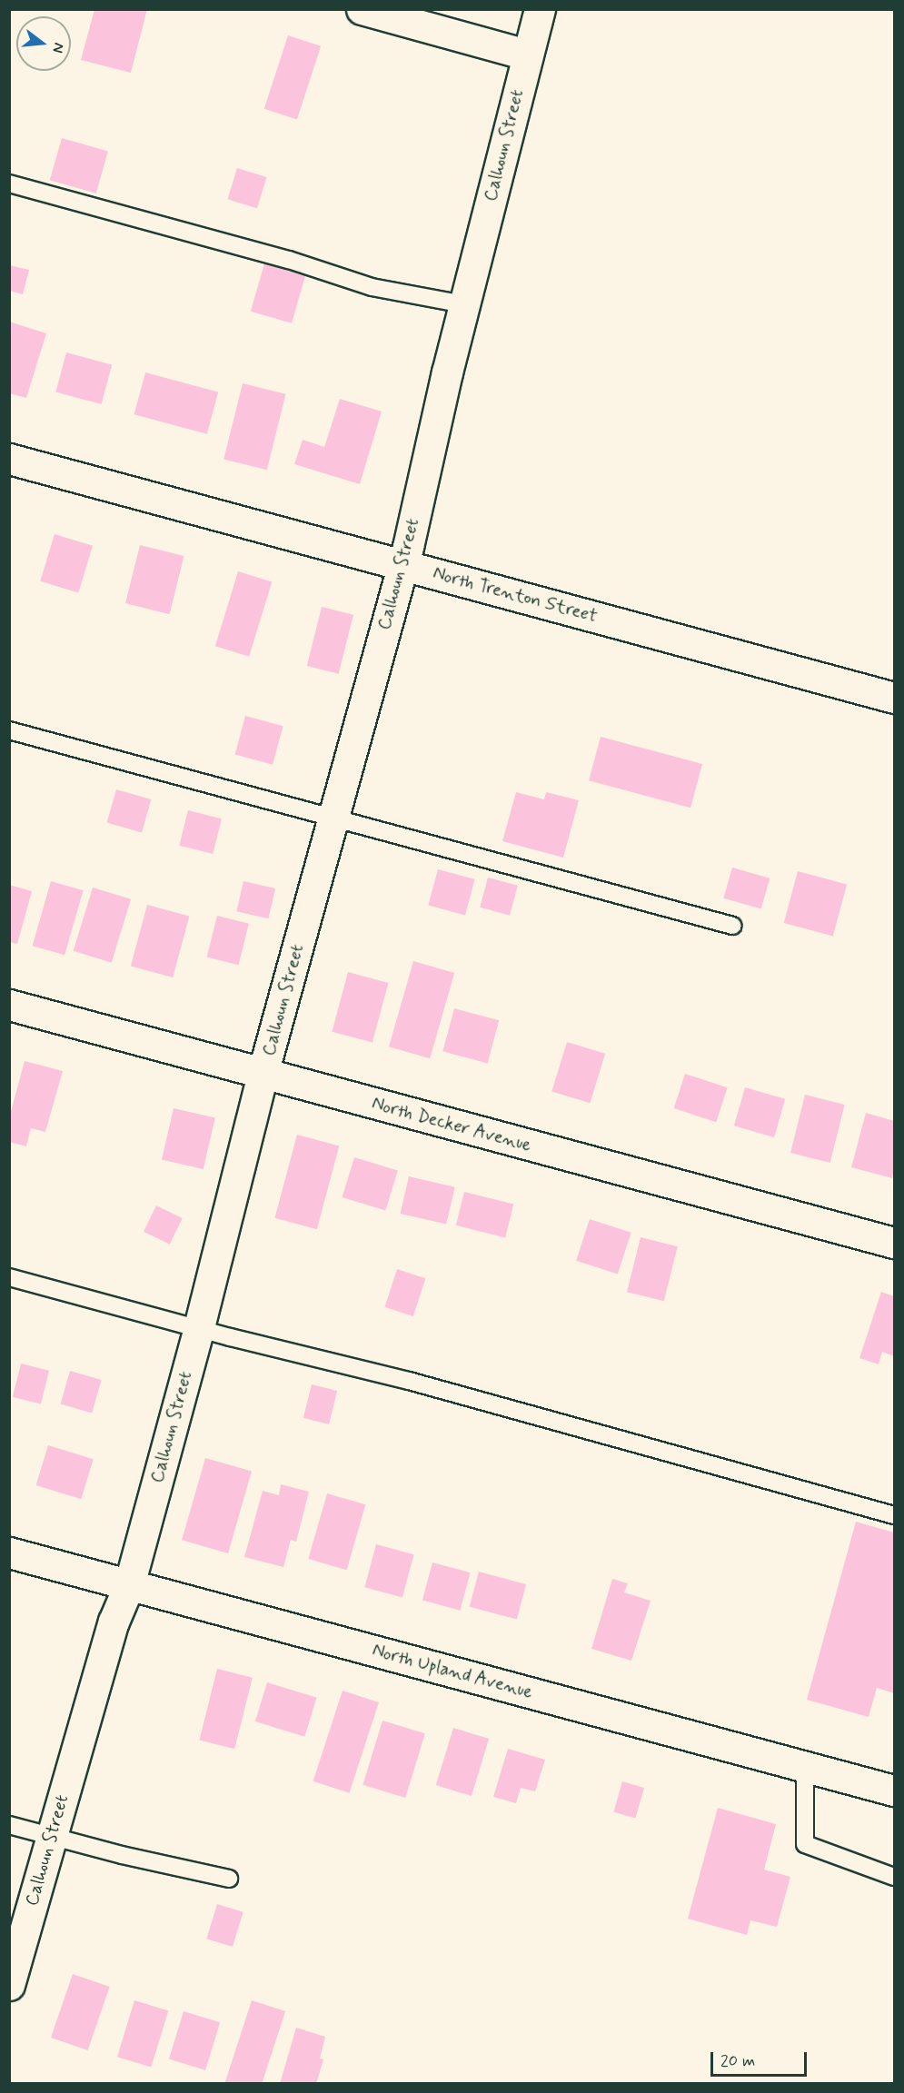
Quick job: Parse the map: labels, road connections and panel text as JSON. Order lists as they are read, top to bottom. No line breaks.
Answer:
{"streets":{"street":["Calhoun Street","North Trenton Street","North Decker Avenue","North Upland Avenue"]},"crossings":[["Calhoun Street","North Trenton Street"],["Calhoun Street","North Decker Avenue"],["Calhoun Street","North Upland Avenue"]],"scale_bar":"20 m","north":"right"}
